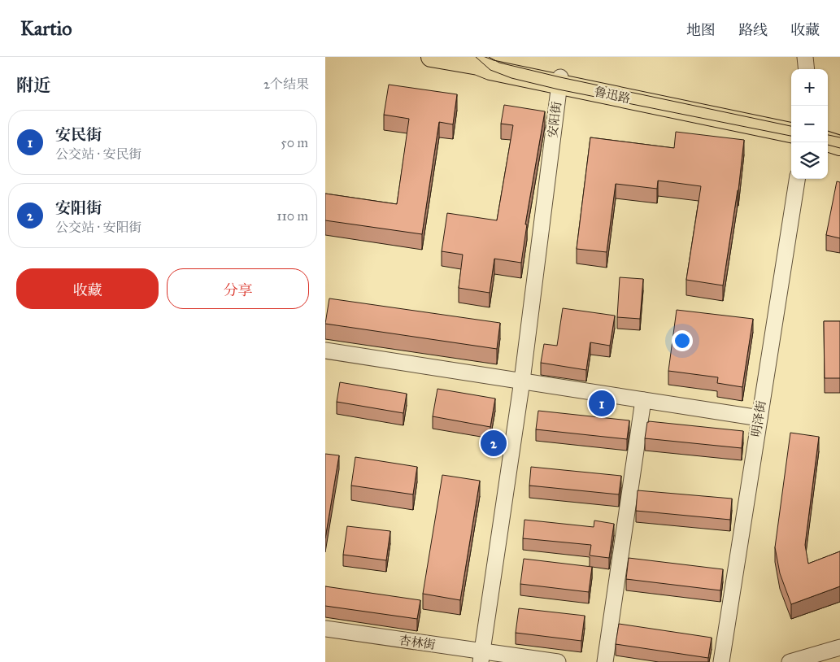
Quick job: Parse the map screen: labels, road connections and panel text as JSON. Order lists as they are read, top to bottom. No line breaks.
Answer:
{"streets":{"main road":["鲁迅路"],"street":["安阳街","明泽街","杏林街"]},"crossings":[["鲁迅路","安阳街"],["安阳街","杏林街"]],"page":{"header":"Kartio","nav":["地图","路线","收藏"],"heading":["附近","2个结果"],"map_buttons":["+","−"],"list":[{"mark":"1","name":"安民街","note":"公交站 · 安民街","value":"50 m"},{"mark":"2","name":"安阳街","note":"公交站 · 安阳街","value":"110 m"}],"buttons":["收藏","分享"],"pins":["1","2"]}}
